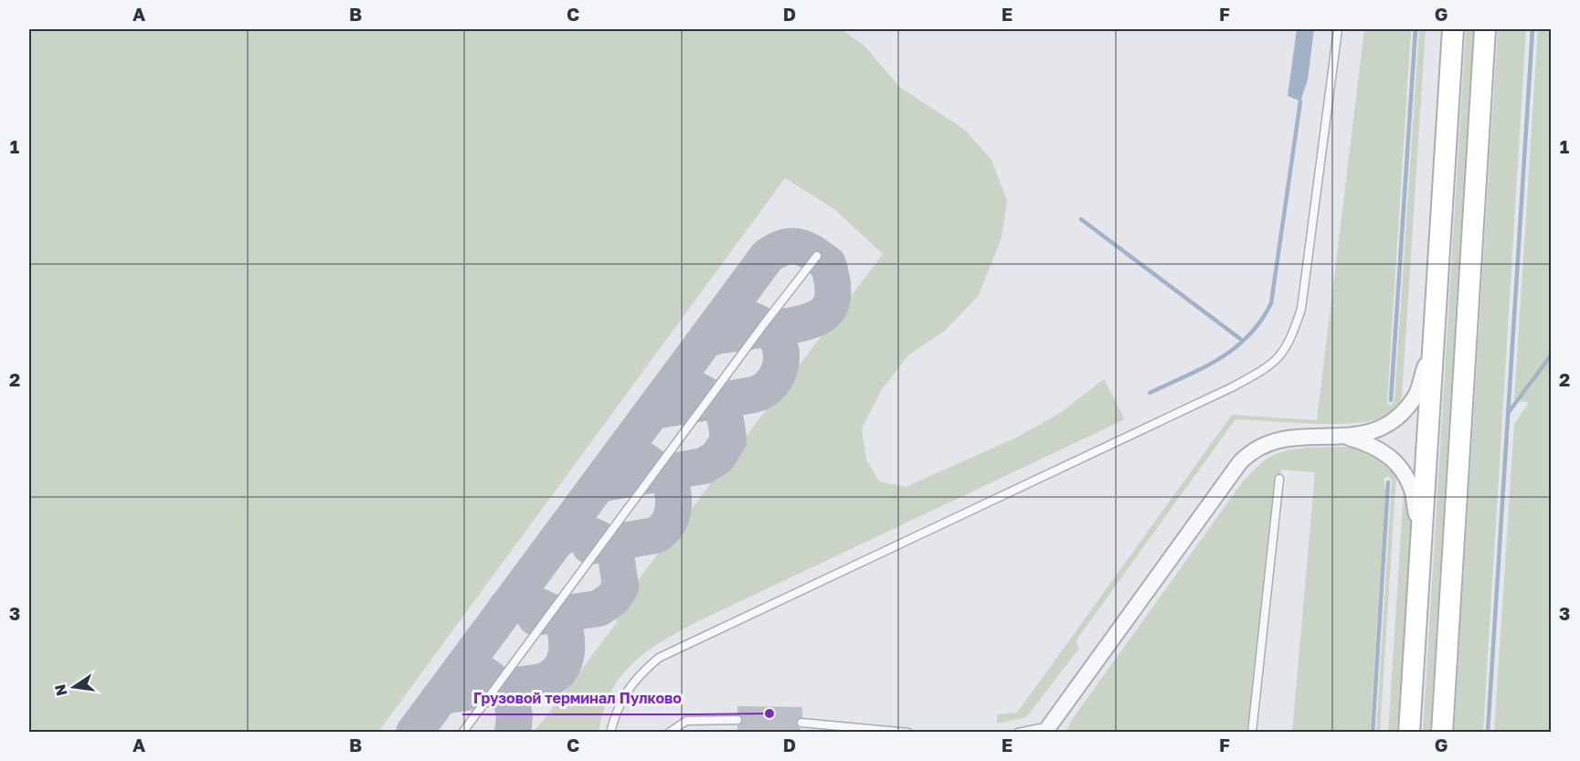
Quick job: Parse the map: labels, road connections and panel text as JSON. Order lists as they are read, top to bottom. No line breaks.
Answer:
{"places":["Грузовой терминал Пулково"],"north":"left","grid":{"columns":["A","B","C","D","E","F","G"],"rows":["1","2","3"]}}
